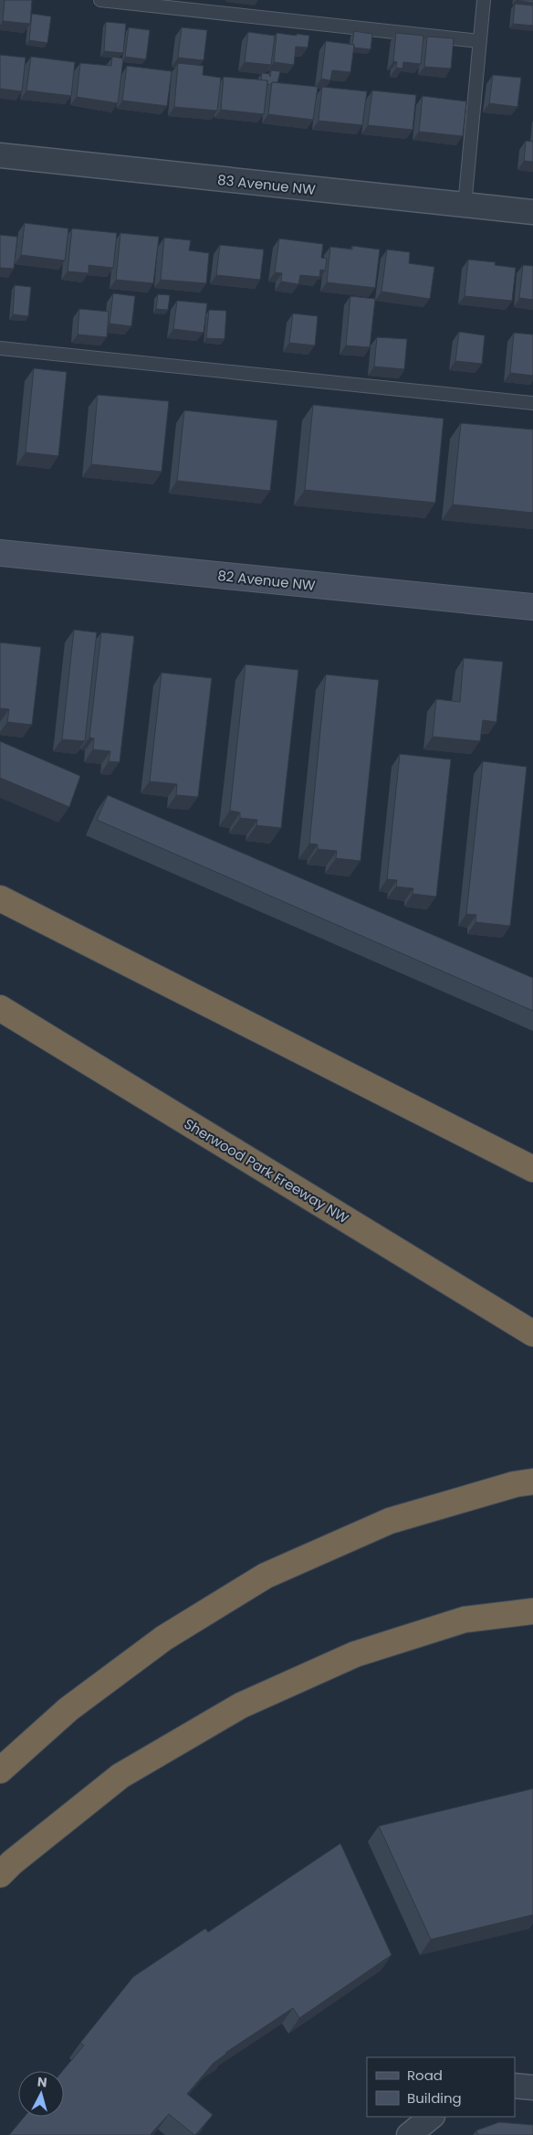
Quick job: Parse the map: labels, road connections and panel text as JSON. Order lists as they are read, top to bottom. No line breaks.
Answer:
{"streets":{"highway":["Sherwood Park Freeway NW"],"street":["83 Avenue NW","82 Avenue NW"]},"legend":["Road","Building"],"north":"top"}
